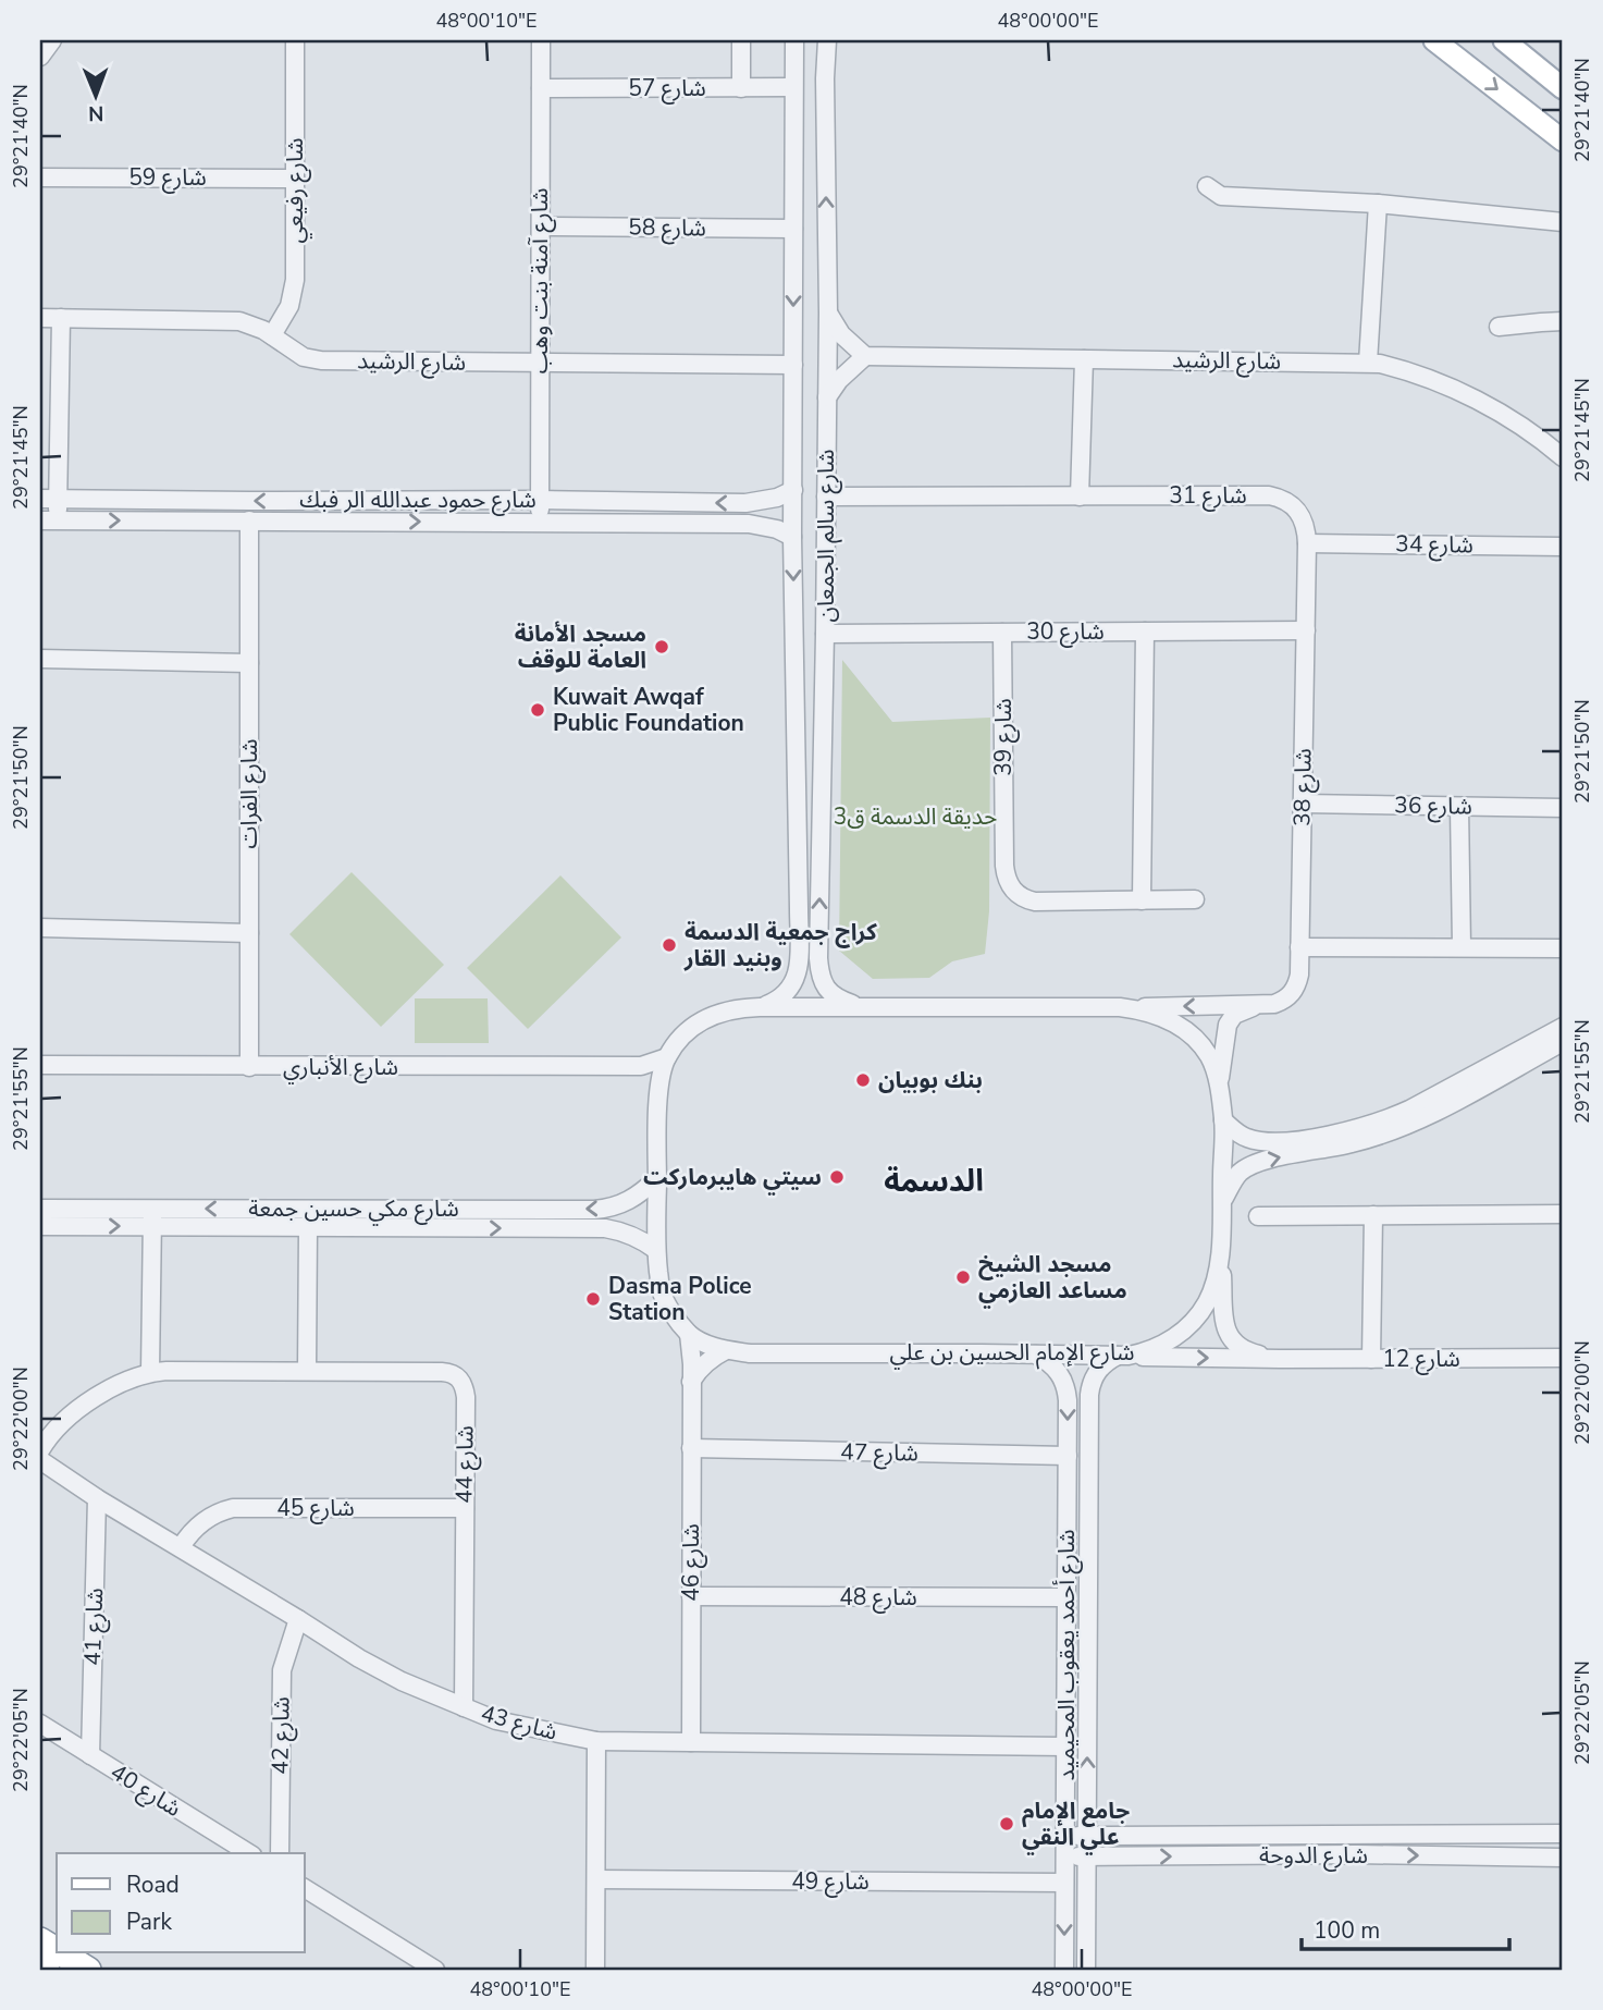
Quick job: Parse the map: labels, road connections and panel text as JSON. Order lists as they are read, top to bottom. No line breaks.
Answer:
{"streets":{"street":["شارع 57","شارع 59","شارع رفيعي","شارع 58","شارع آمنة بنت وهب","شارع الرشيد","شارع 31","شارع حمود عبدالله الر فبك","شارع سالم الجمعان","شارع 34","شارع 30","شارع 39","شارع 38","شارع الفرات","شارع 36","شارع الأنباري","شارع مكي حسين جمعة","شارع الإمام الحسين بن علي","شارع 12","شارع 47","شارع 44","شارع 45","شارع 46","شارع 48","شارع 41","شارع أحمد يعقوب المحيميد","شارع 43","شارع 42","شارع 40","شارع الدوحة","شارع 49"]},"crossings":[["شارع 57","شارع آمنة بنت وهب"],["شارع 57","شارع سالم الجمعان"],["شارع 59","شارع رفيعي"],["شارع رفيعي","شارع الرشيد"],["شارع 58","شارع آمنة بنت وهب"],["شارع 58","شارع سالم الجمعان"],["شارع آمنة بنت وهب","شارع الرشيد"],["شارع آمنة بنت وهب","شارع حمود عبدالله الر فبك"],["شارع الرشيد","شارع سالم الجمعان"],["شارع 31","شارع سالم الجمعان"],["شارع 31","شارع 34"],["شارع 31","شارع 38"],["شارع حمود عبدالله الر فبك","شارع سالم الجمعان"],["شارع حمود عبدالله الر فبك","شارع الفرات"],["شارع سالم الجمعان","شارع 30"],["شارع سالم الجمعان","شارع الإمام الحسين بن علي"],["شارع 34","شارع 38"],["شارع 30","شارع 39"],["شارع 30","شارع 38"],["شارع 38","شارع 36"],["شارع 38","شارع الإمام الحسين بن علي"],["شارع الفرات","شارع الأنباري"],["شارع الأنباري","شارع الإمام الحسين بن علي"],["شارع مكي حسين جمعة","شارع الإمام الحسين بن علي"],["شارع الإمام الحسين بن علي","شارع 12"],["شارع الإمام الحسين بن علي","شارع 46"],["شارع الإمام الحسين بن علي","شارع أحمد يعقوب المحيميد"],["شارع 12","شارع أحمد يعقوب المحيميد"],["شارع 47","شارع 46"],["شارع 47","شارع أحمد يعقوب المحيميد"],["شارع 44","شارع 45"],["شارع 44","شارع 43"],["شارع 45","شارع 43"],["شارع 46","شارع 48"],["شارع 46","شارع 43"],["شارع 48","شارع أحمد يعقوب المحيميد"],["شارع 41","شارع 43"],["شارع 41","شارع 40"],["شارع أحمد يعقوب المحيميد","شارع 43"],["شارع أحمد يعقوب المحيميد","شارع الدوحة"],["شارع أحمد يعقوب المحيميد","شارع 49"],["شارع 43","شارع 42"]],"districts":["الدسمة"],"parks":["حديقة الدسمة ق3"],"places":["مسجد الأمانة العامة للوقف","Kuwait Awqaf Public Foundation","كراج جمعية الدسمة وبنيد القار","بنك بوبيان","سيتي هايبرماركت","مسجد الشيخ مساعد العازمي","Dasma Police Station","جامع الإمام علي النقي"],"legend":["Road","Park"],"scale_bar":"100 m","north":"bottom","coordinates":["48°00'10\"E","48°00'00\"E","29°21'40\"N","29°21'45\"N","29°21'50\"N","29°21'55\"N","29°22'00\"N","29°22'05\"N"]}
